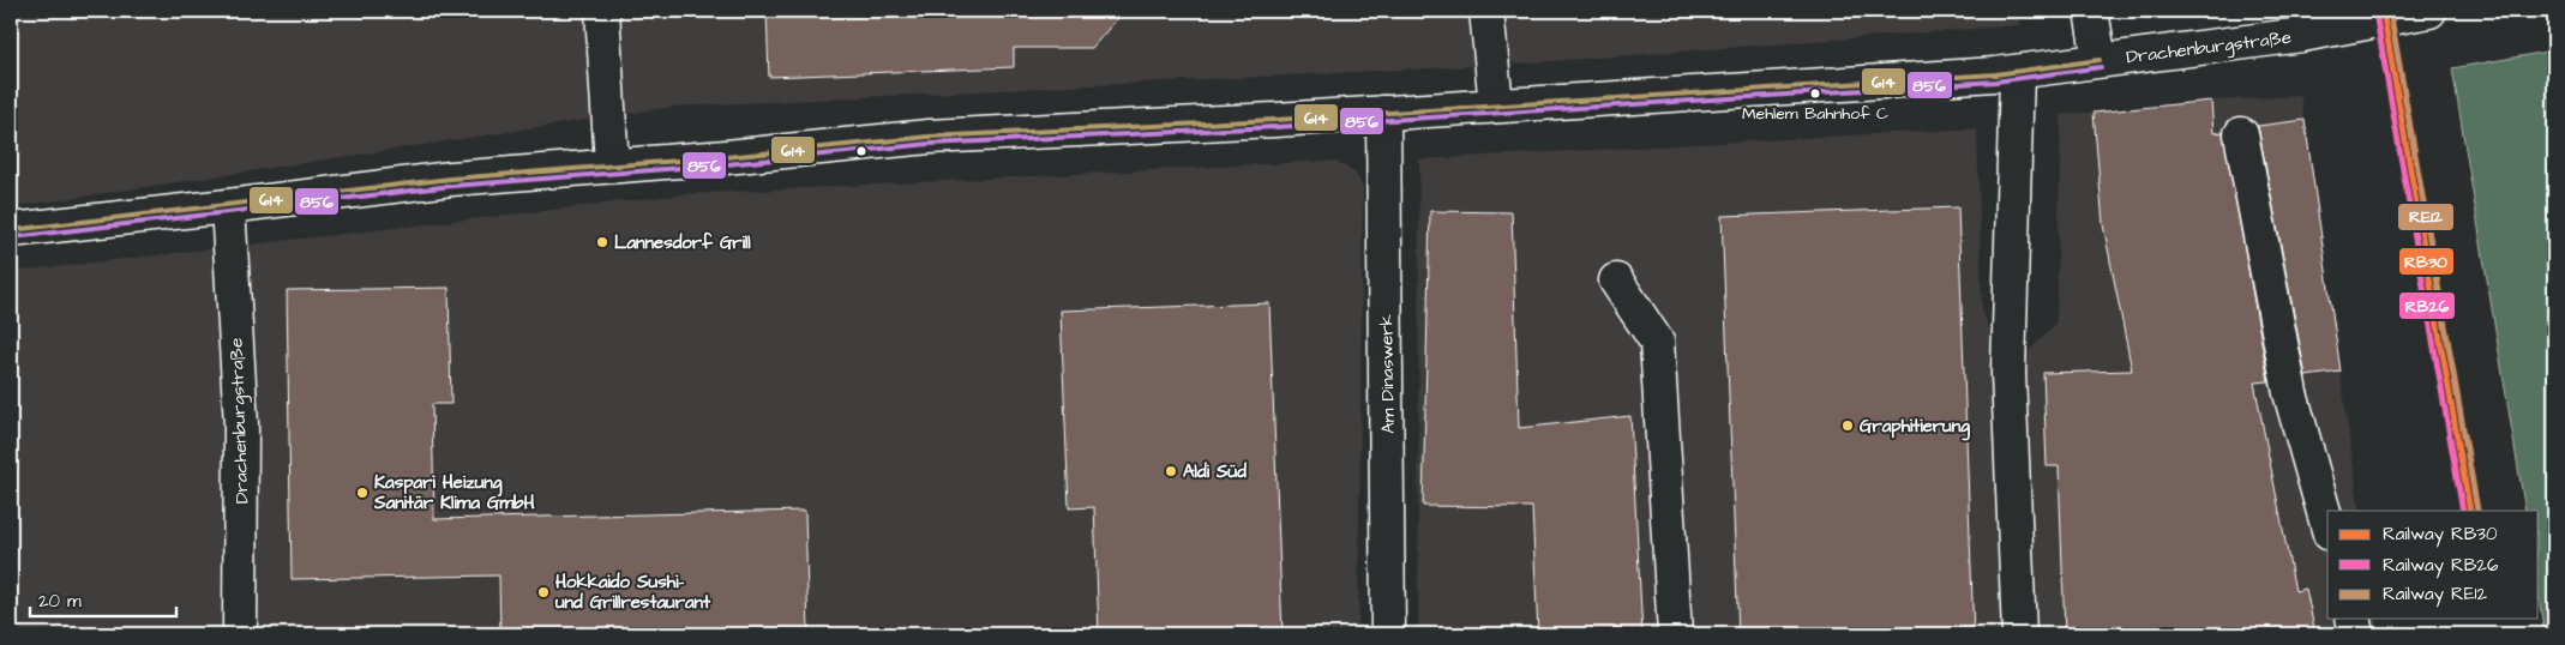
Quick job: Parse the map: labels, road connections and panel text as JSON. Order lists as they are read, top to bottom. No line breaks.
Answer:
{"streets":{"street":["Drachenburgstraße","Am Dinaswerk"]},"crossings":[["Drachenburgstraße","Am Dinaswerk"]],"places":["Mehlem Bahnhof C","Lannesdorf Grill","Graphitierung","Aldi Süd","Kaspari Heizung Sanitär Klima GmbH","Hokkaido Sushi- und Grillrestaurant"],"lines":["rail line RB30","rail line RE12","rail line RB26","transit line 614","transit line 856"],"legend":["Railway RB30","Railway RB26","Railway RE12"],"scale_bar":"20 m"}
